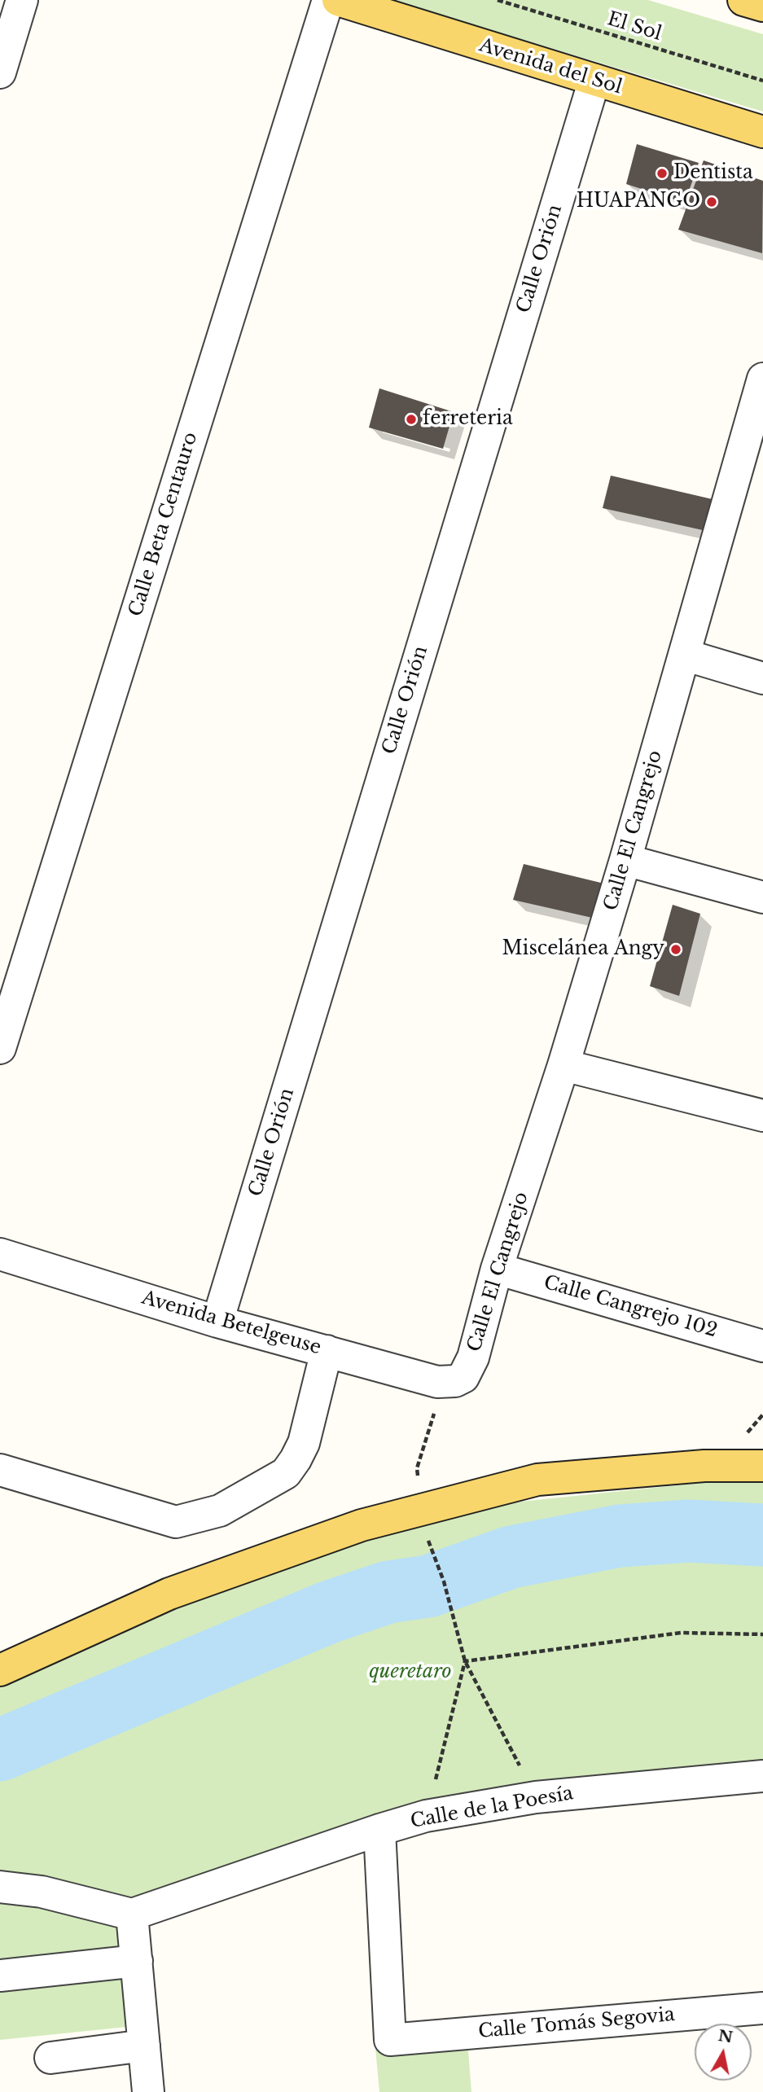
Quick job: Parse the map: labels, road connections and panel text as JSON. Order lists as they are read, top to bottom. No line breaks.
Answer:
{"streets":{"main road":["Avenida del Sol"],"street":["Calle Orión","Calle Beta Centauro","Calle El Cangrejo","Calle Cangrejo 102","Avenida Betelgeuse","Calle de la Poesía","Calle Tomás Segovia"],"path":["El Sol"]},"crossings":[["Avenida del Sol","Calle Orión"],["Calle Orión","Avenida Betelgeuse"],["Calle El Cangrejo","Calle Cangrejo 102"],["Calle El Cangrejo","Avenida Betelgeuse"],["Calle de la Poesía","Calle Tomás Segovia"]],"parks":["queretaro"],"places":["Dentista","HUAPANGO","ferreteria","Miscelánea Angy"],"north":"top"}
